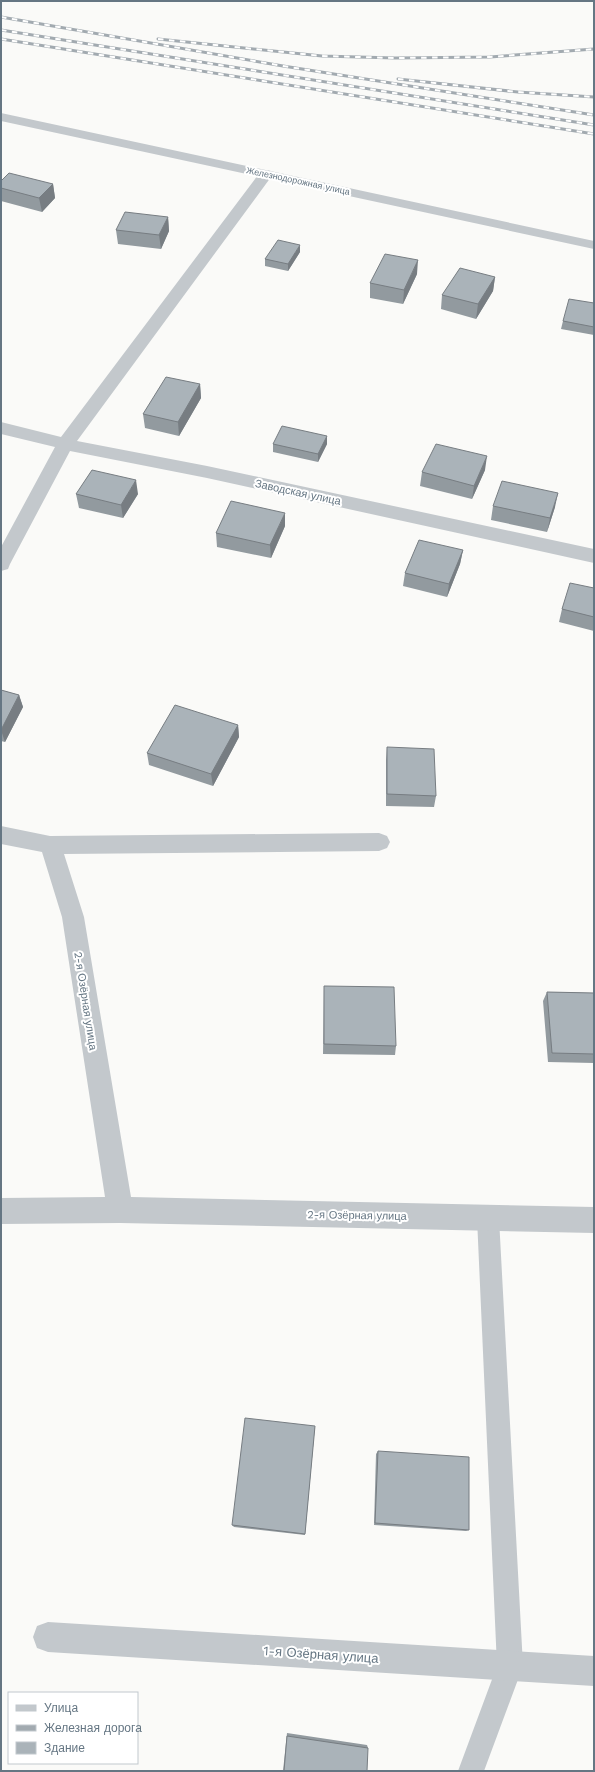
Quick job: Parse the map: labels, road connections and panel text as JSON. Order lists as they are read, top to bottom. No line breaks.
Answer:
{"streets":{"street":["Железнодорожная улица","Заводская улица","2-я Озёрная улица","1-я Озёрная улица"]},"legend":["Улица","Железная дорога","Здание"]}
